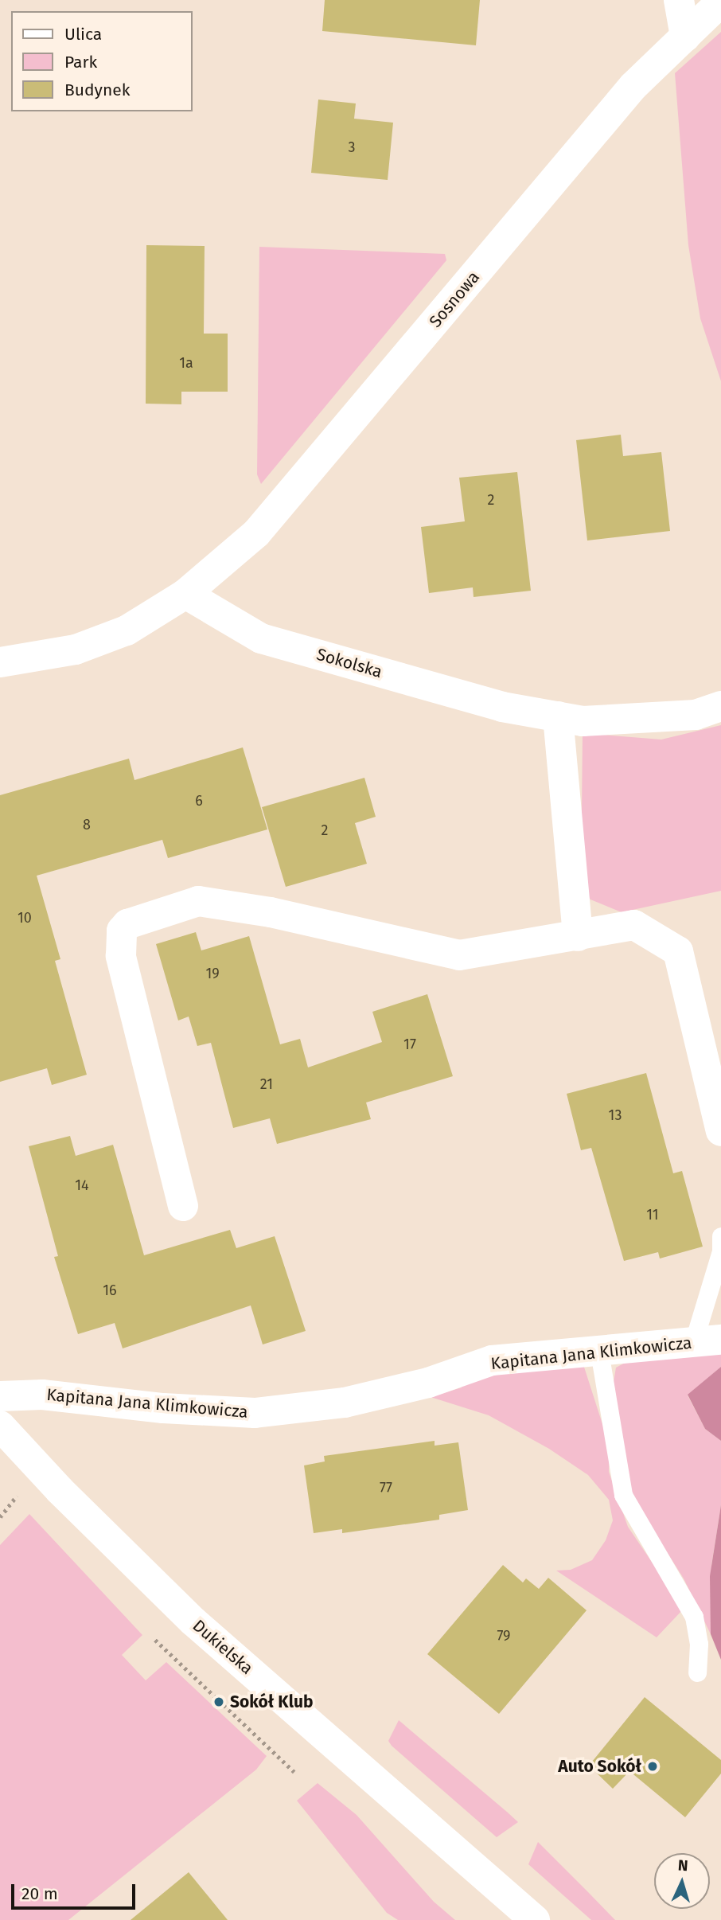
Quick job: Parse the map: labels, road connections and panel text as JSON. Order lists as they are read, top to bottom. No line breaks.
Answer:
{"streets":{"street":["Sosnowa","Sokolska","Kapitana Jana Klimkowicza","Dukielska"]},"crossings":[["Sosnowa","Sokolska"]],"places":["Sokół Klub","Auto Sokół"],"house_numbers":["3","1a","2","6","8","2","10","19","17","21","13","14","11","16","77","79"],"legend":["Ulica","Park","Budynek"],"scale_bar":"20 m","north":"top"}
